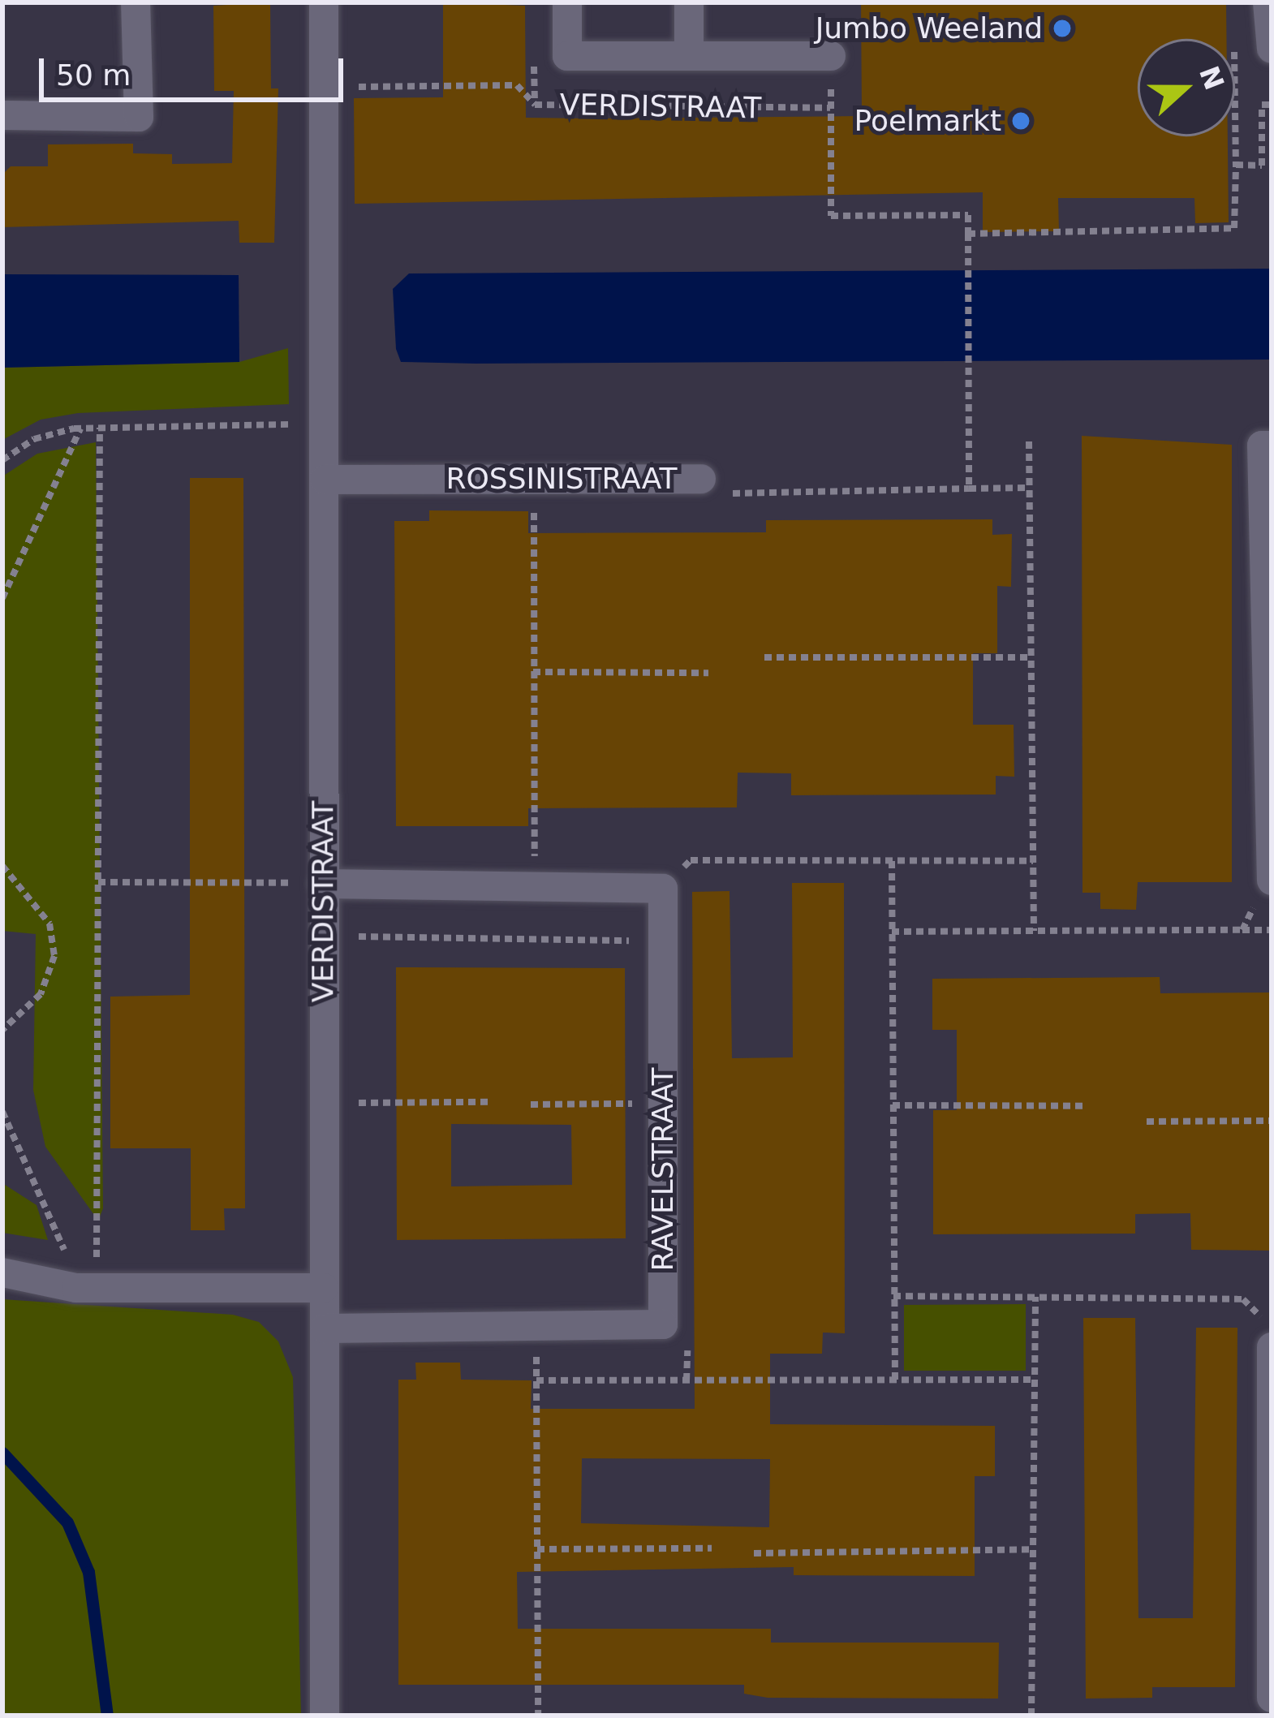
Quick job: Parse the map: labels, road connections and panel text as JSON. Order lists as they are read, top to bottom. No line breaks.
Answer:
{"streets":{"street":["VERDISTRAAT","ROSSINISTRAAT","RAVELSTRAAT"]},"crossings":[["VERDISTRAAT","ROSSINISTRAAT"],["VERDISTRAAT","RAVELSTRAAT"]],"places":["Jumbo Weeland","Poelmarkt"],"scale_bar":"50 m","north":"right"}
